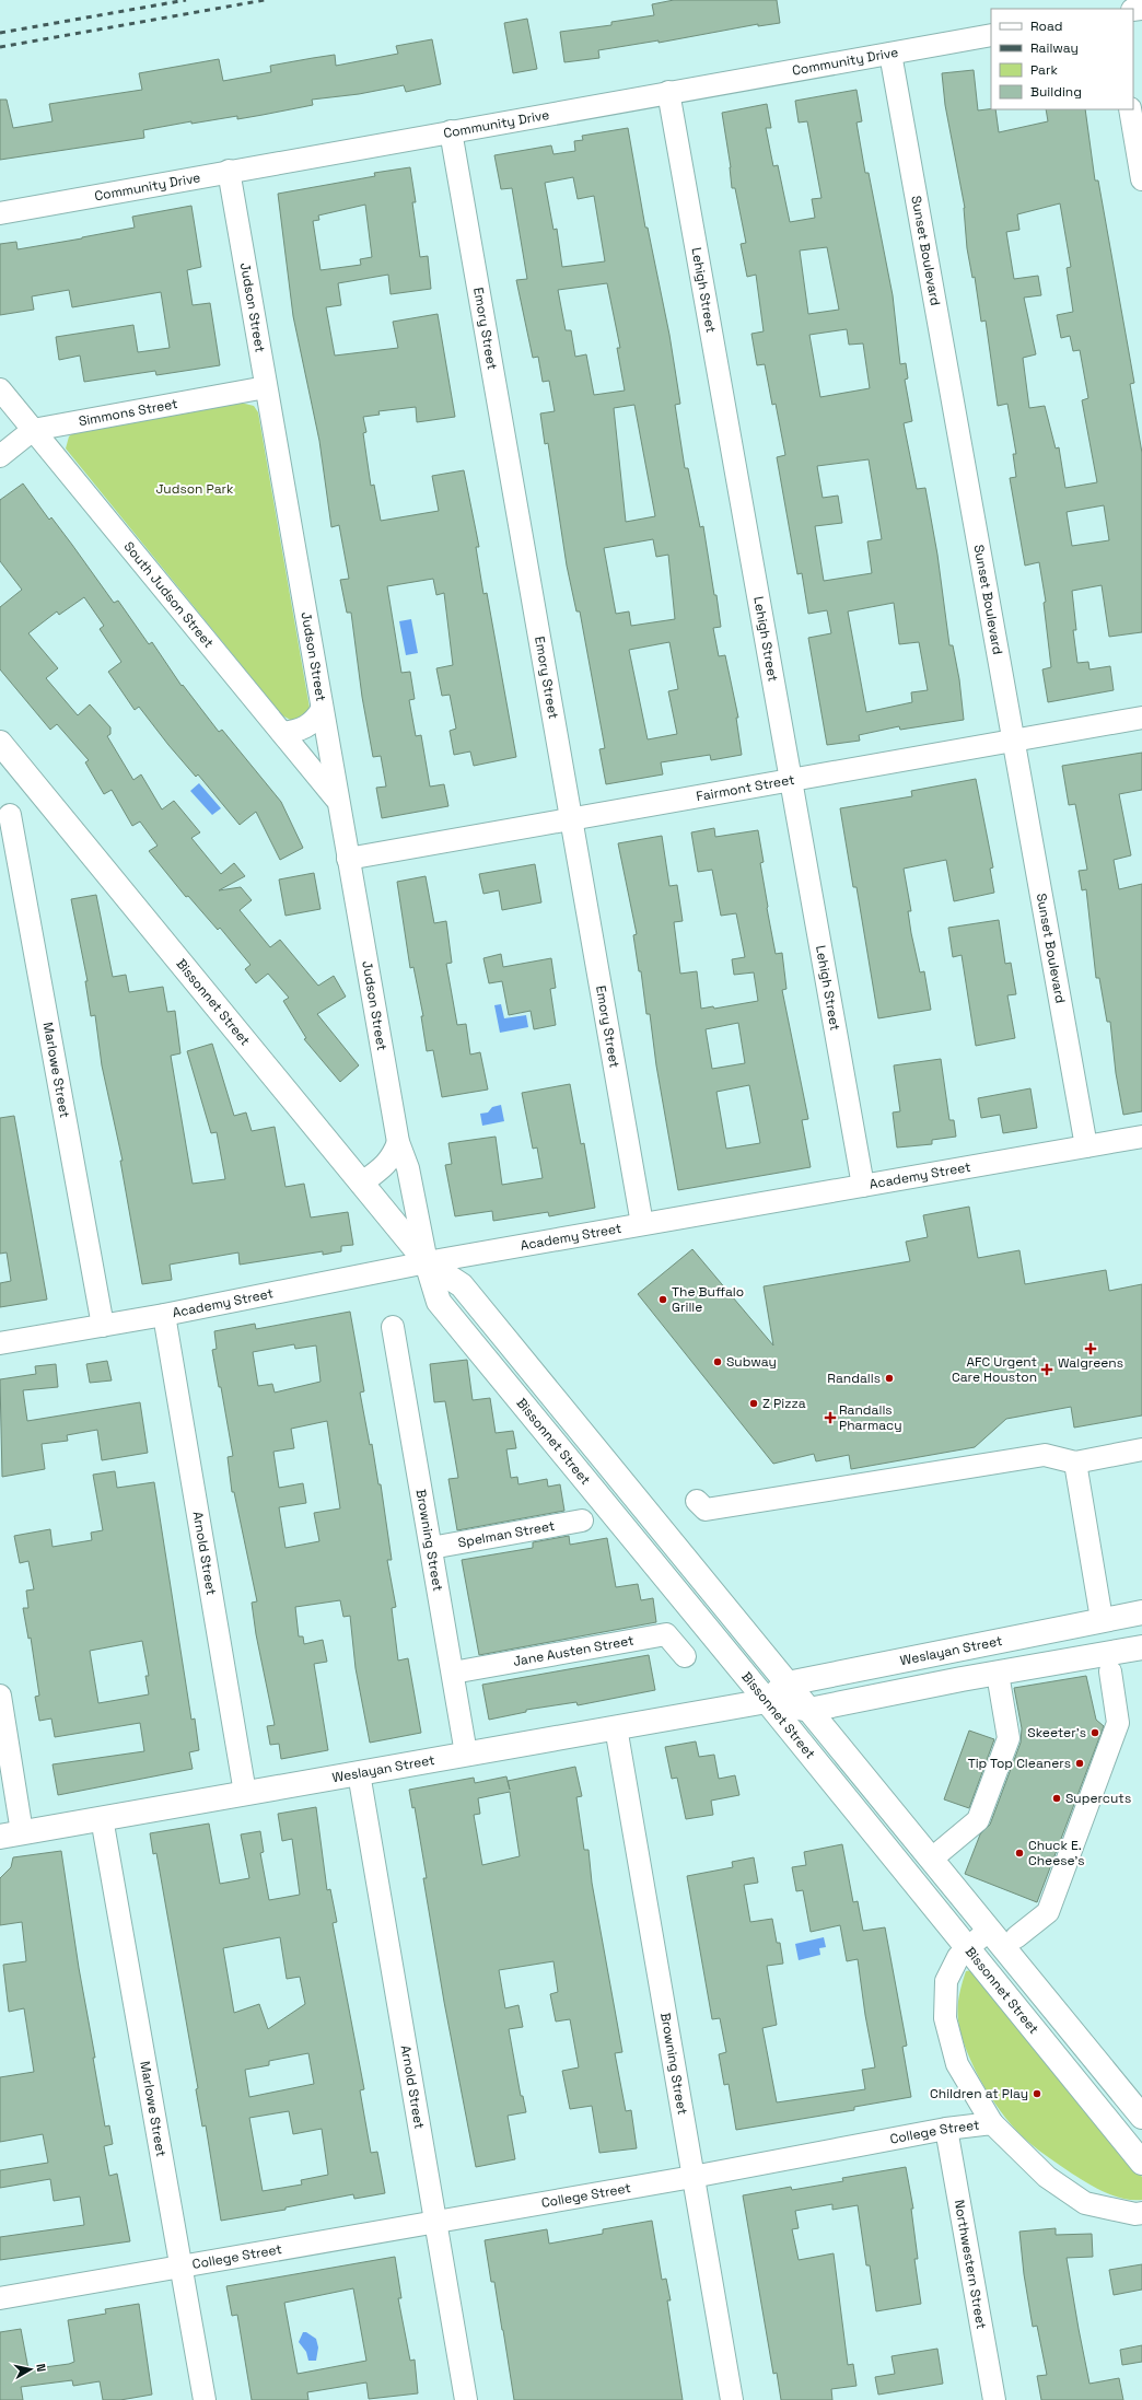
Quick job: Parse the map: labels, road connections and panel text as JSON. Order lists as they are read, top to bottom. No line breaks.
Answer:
{"streets":{"main road":["Bissonnet Street","Weslayan Street"],"street":["Community Drive","Sunset Boulevard","Lehigh Street","Judson Street","Emory Street","Simmons Street","South Judson Street","Fairmont Street","Marlowe Street","Academy Street","Spelman Street","Browning Street","Arnold Street","Jane Austen Street","College Street","Northwestern Street"]},"crossings":[["Community Drive","Sunset Boulevard"],["Community Drive","Lehigh Street"],["Community Drive","Judson Street"],["Community Drive","Emory Street"],["Sunset Boulevard","Fairmont Street"],["Sunset Boulevard","Academy Street"],["Lehigh Street","Fairmont Street"],["Lehigh Street","Academy Street"],["Judson Street","Simmons Street"],["Judson Street","South Judson Street"],["Judson Street","Fairmont Street"],["Judson Street","Bissonnet Street"],["Judson Street","Academy Street"],["Emory Street","Fairmont Street"],["Emory Street","Academy Street"],["Simmons Street","South Judson Street"],["Bissonnet Street","Academy Street"],["Bissonnet Street","Weslayan Street"],["Marlowe Street","Academy Street"],["Marlowe Street","Weslayan Street"],["Marlowe Street","College Street"],["Academy Street","Arnold Street"],["Spelman Street","Browning Street"],["Browning Street","Weslayan Street"],["Browning Street","Jane Austen Street"],["Browning Street","College Street"],["Arnold Street","Weslayan Street"],["Arnold Street","College Street"],["College Street","Northwestern Street"]],"parks":["Judson Park"],"places":{"other":["The Buffalo Grille","Subway","Randalls","Z Pizza","Skeeter's","Tip Top Cleaners","Supercuts","Chuck E. Cheese's","Children at Play"],"health":["Walgreens","AFC Urgent Care Houston","Randalls Pharmacy"]},"legend":["Road","Railway","Park","Building"],"north":"right"}
